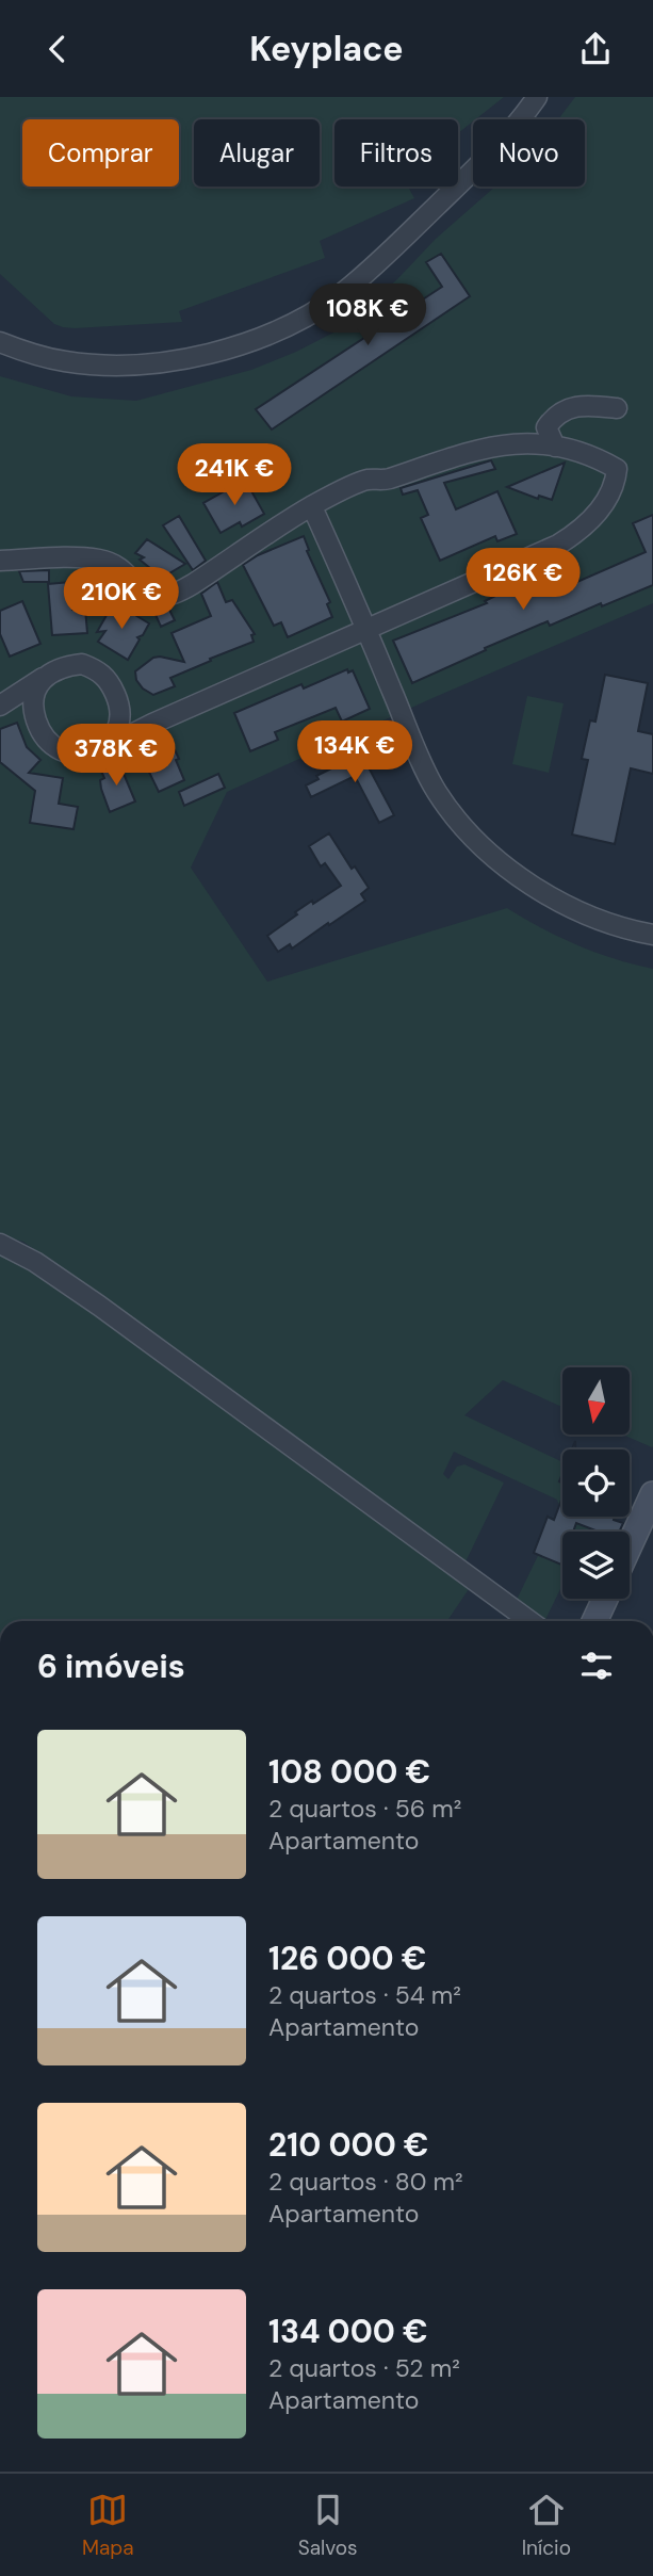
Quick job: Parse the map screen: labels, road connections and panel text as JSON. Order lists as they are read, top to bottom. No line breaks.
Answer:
{"north":"bottom","page":{"header":"Keyplace","chip":["Comprar","Alugar","Filtros","Novo"],"price":["108K €","241K €","126K €","210K €","134K €","378K €"],"heading":"6 imóveis","list":[{"name":"108 000 €","note":"2 quartos · 56 m² · Apartamento"},{"name":"126 000 €","note":"2 quartos · 54 m² · Apartamento"},{"name":"210 000 €","note":"2 quartos · 80 m² · Apartamento"},{"name":"134 000 €","note":"2 quartos · 52 m² · Apartamento"}],"tabs":["Mapa","Salvos","Início"]}}
